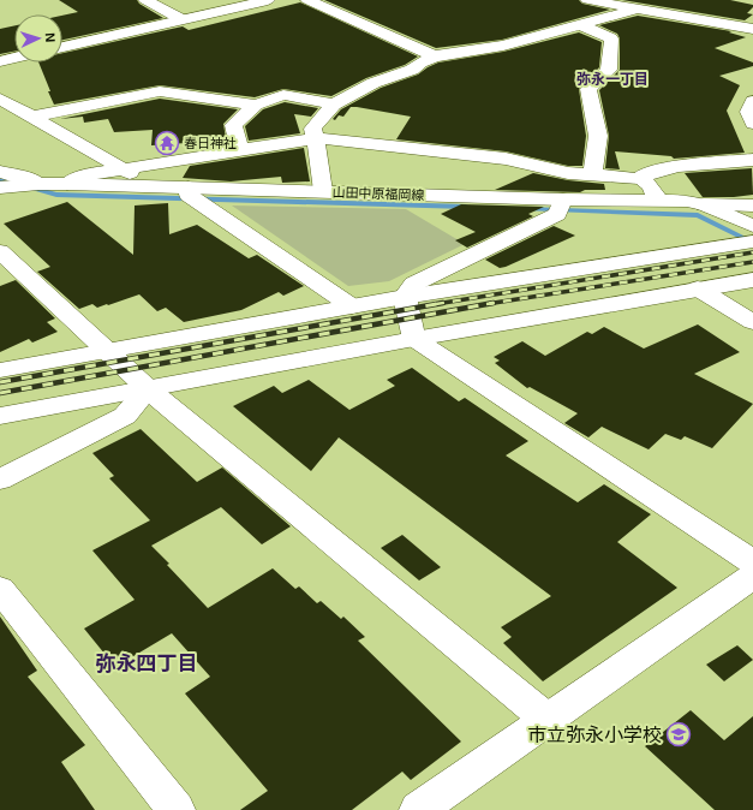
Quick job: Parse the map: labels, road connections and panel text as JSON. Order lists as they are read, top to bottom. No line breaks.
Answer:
{"streets":{"street":["山田中原福岡線"]},"districts":["弥永一丁目","弥永四丁目"],"places":{"temple":["春日神社"],"school or university":["市立弥永小学校"]},"north":"right"}
